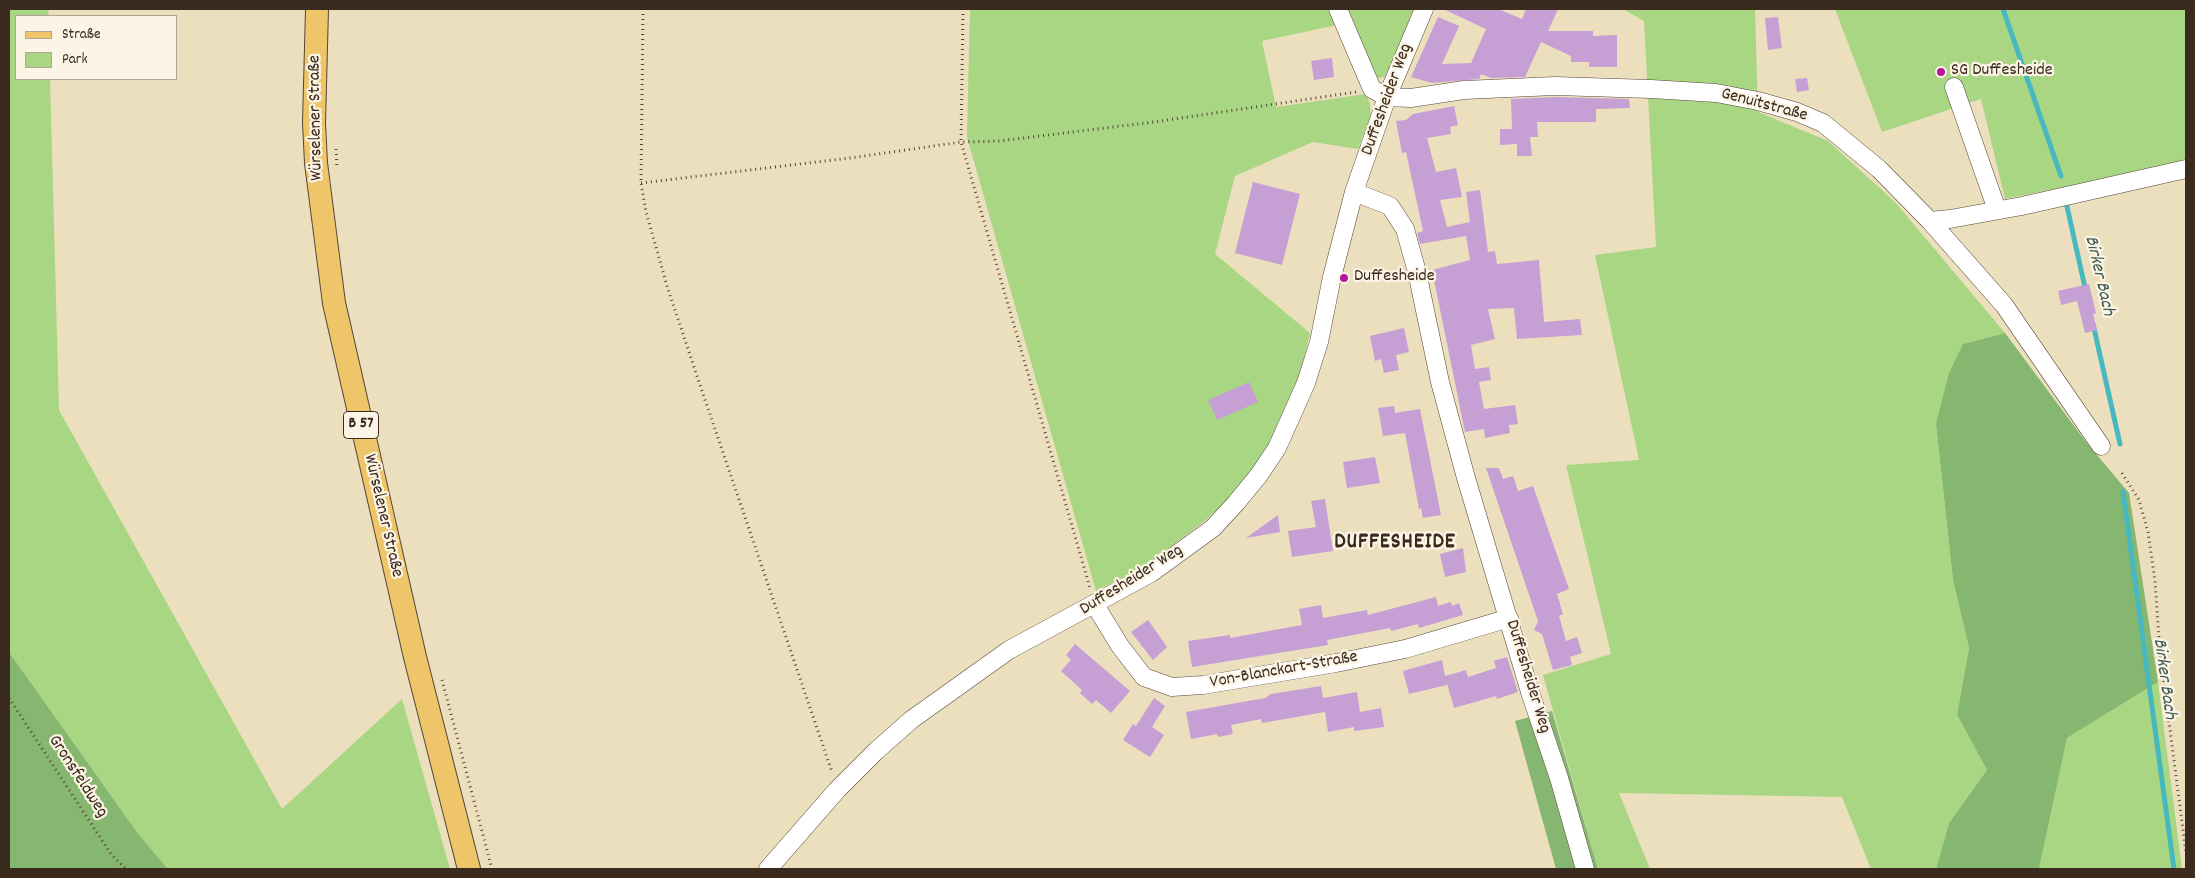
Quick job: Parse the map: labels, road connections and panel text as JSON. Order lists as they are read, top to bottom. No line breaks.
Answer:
{"streets":{"main road":["Würselener Straße","B 57"],"street":["Duffesheider Weg","Genuitstraße","Von-Blanckart-Straße"],"path":["Gronsfeldweg"]},"crossings":[["Duffesheider Weg","Genuitstraße"],["Duffesheider Weg","Von-Blanckart-Straße"]],"districts":["DUFFESHEIDE"],"water":["Birker Bach"],"places":["SG Duffesheide","Duffesheide"],"legend":["Straße","Park"]}
